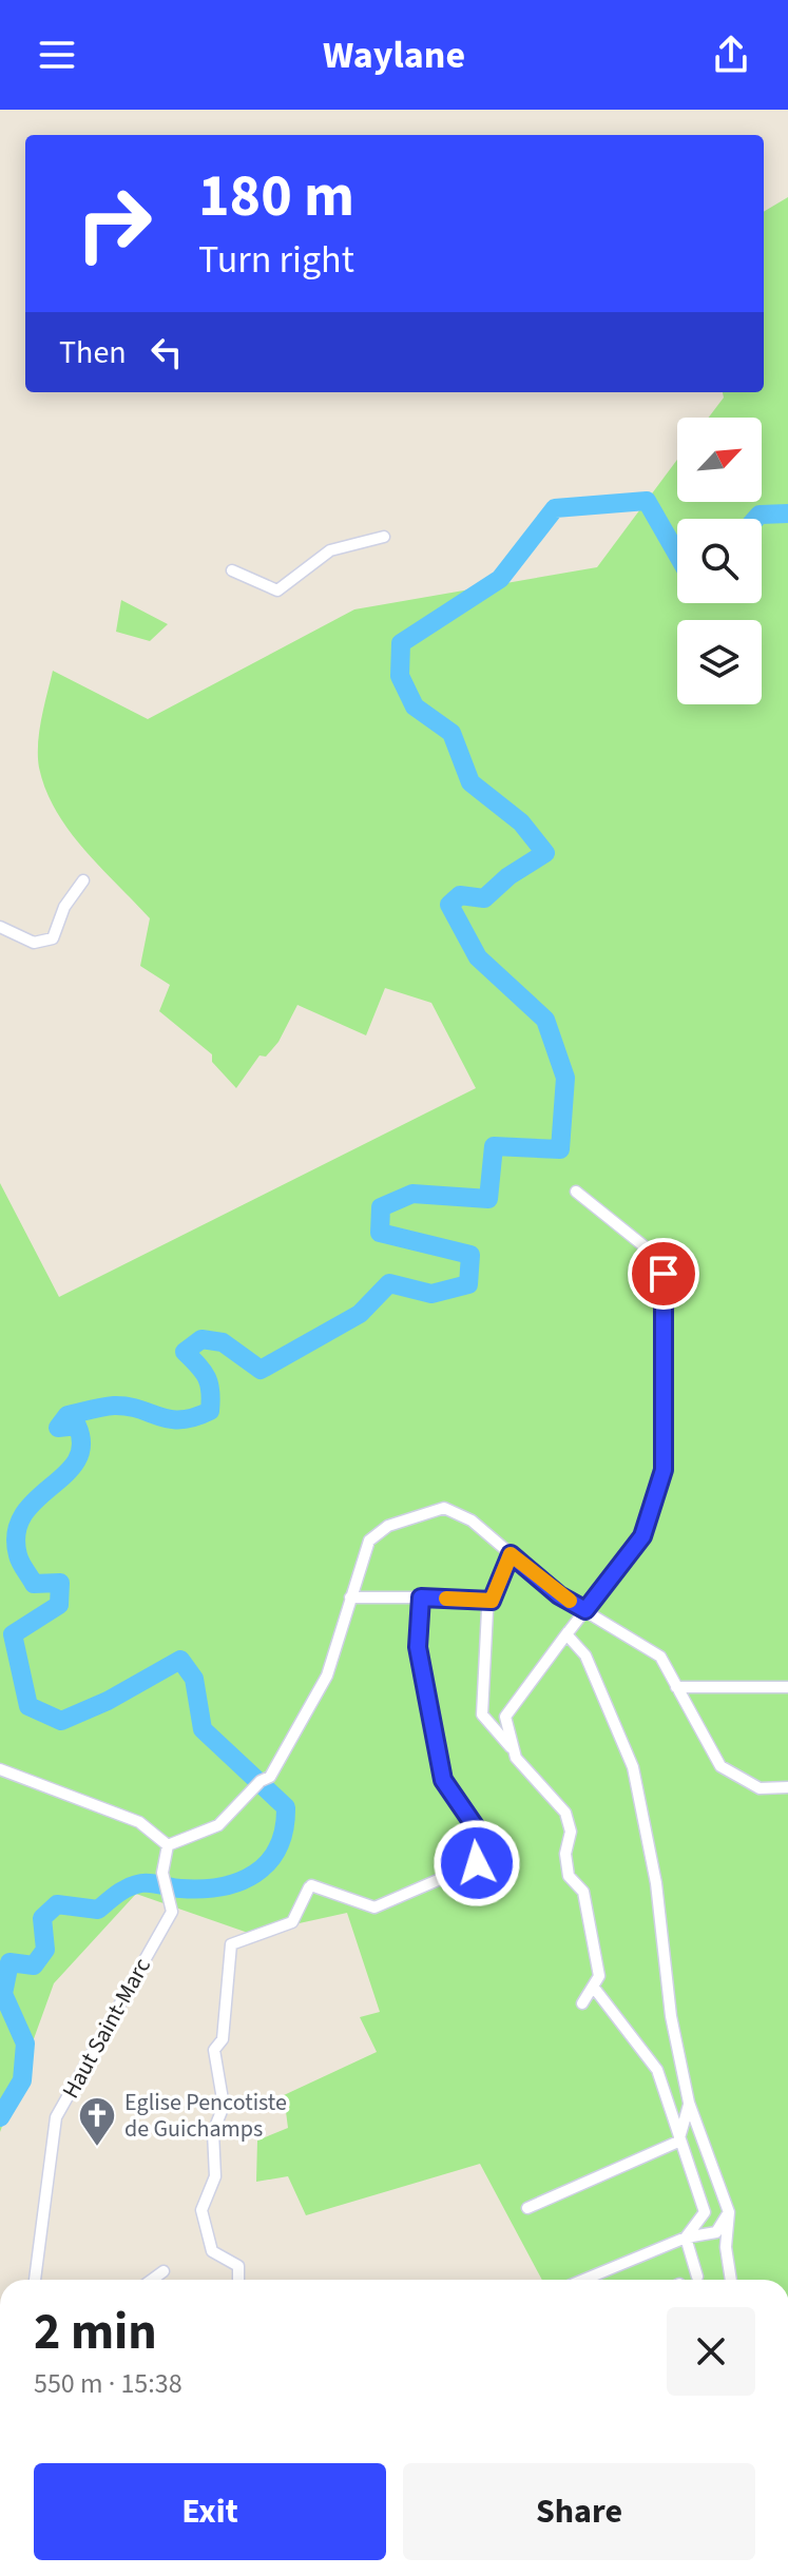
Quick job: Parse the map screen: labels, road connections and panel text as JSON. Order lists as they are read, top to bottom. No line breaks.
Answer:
{"streets":{"street":["Haut Saint-Marc"]},"places":{"church":["Eglise Pencotiste de Guichamps"]},"north":"top right","page":{"header":"Waylane","turn":["180 m","Turn right"],"then":"Then","heading":["2 min","550 m · 15:38"],"buttons":["Exit","Share"]}}
